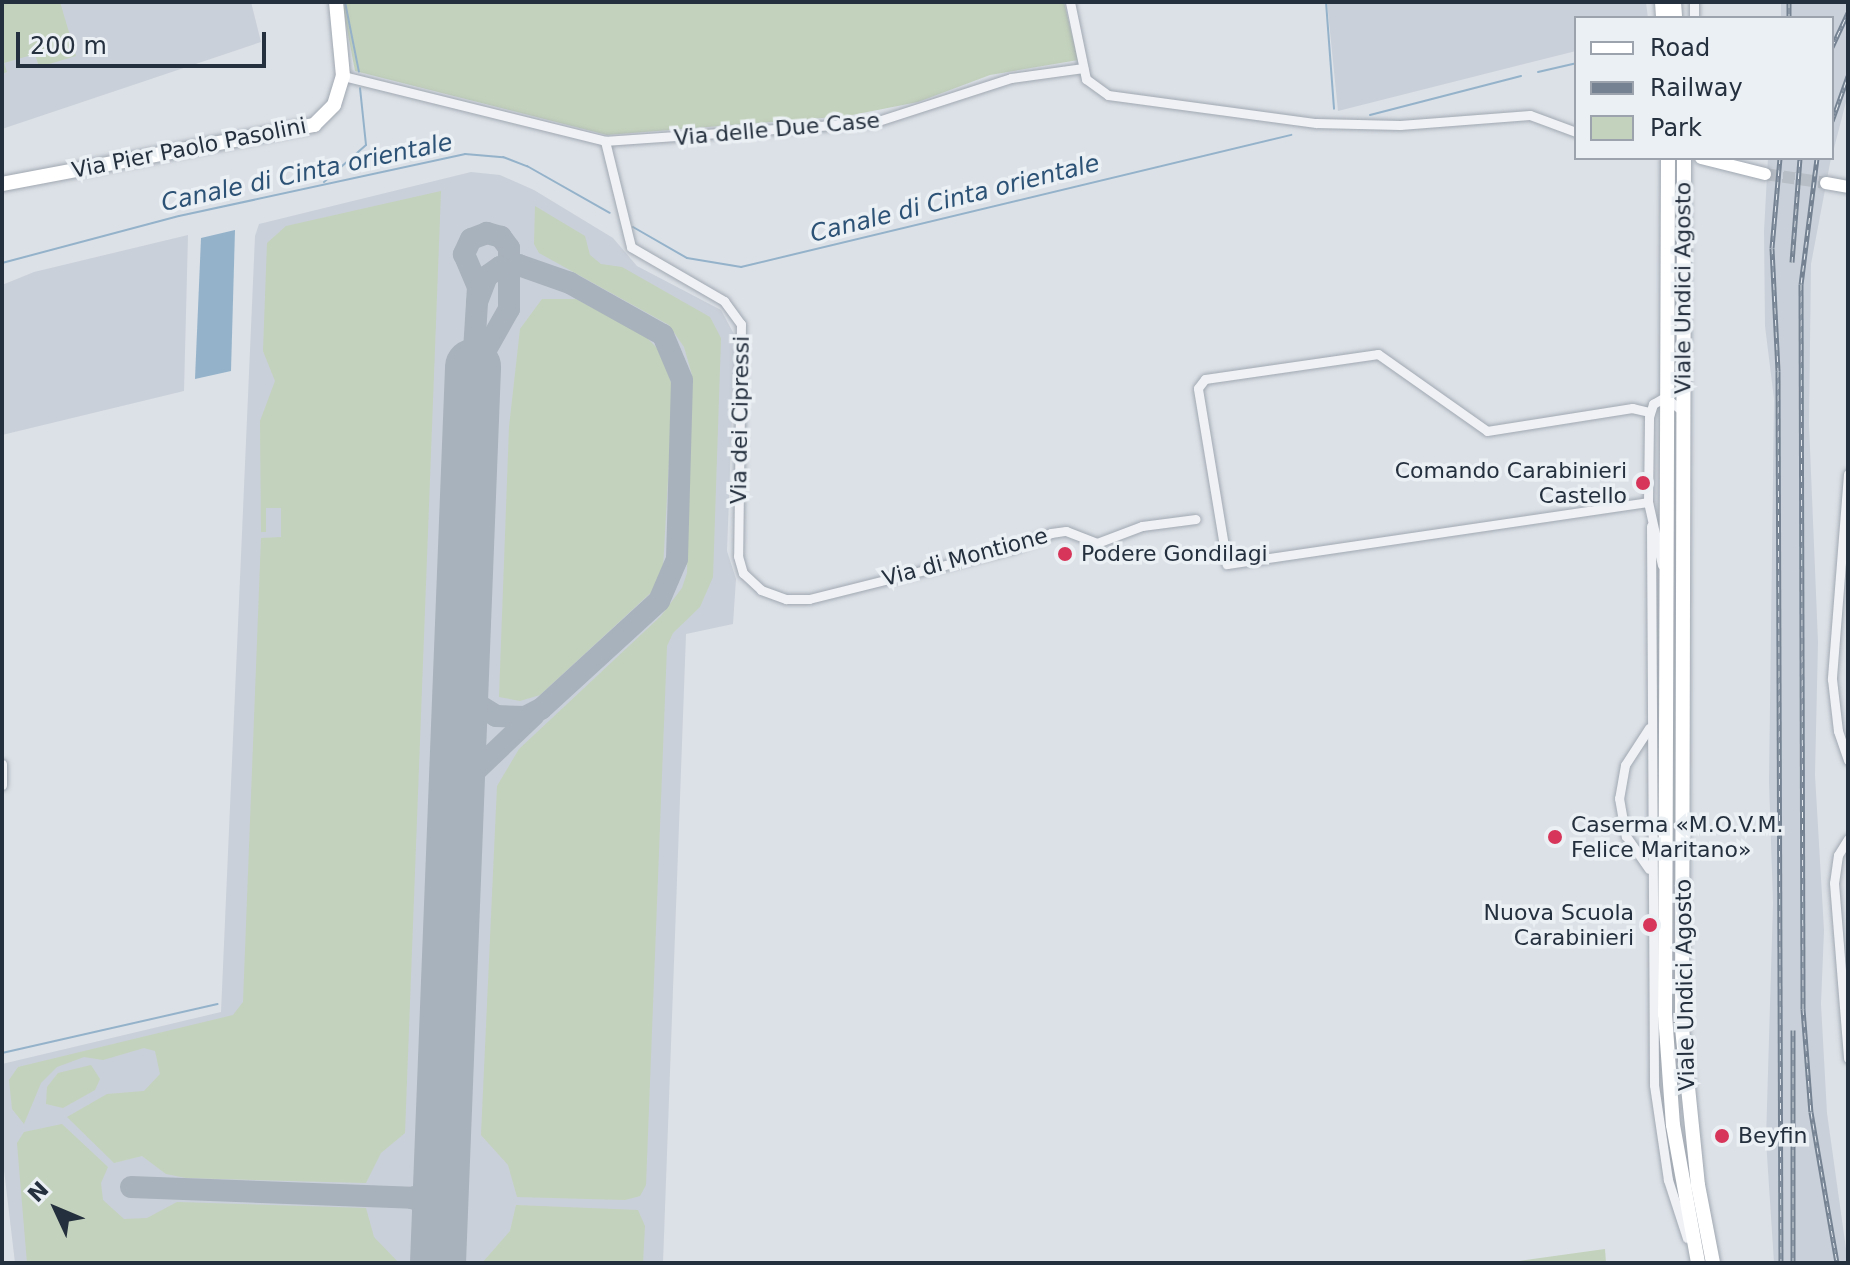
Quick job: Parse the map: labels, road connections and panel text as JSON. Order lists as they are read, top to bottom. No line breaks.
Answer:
{"streets":{"main road":["Via Pier Paolo Pasolini","Viale Undici Agosto"],"street":["Via delle Due Case","Via dei Cipressi","Via di Montione"]},"crossings":[["Via delle Due Case","Via Pier Paolo Pasolini"],["Via delle Due Case","Via dei Cipressi"],["Via dei Cipressi","Via di Montione"]],"water":["Canale di Cinta orientale"],"places":["Comando Carabinieri Castello","Podere Gondilagi","Caserma «M.O.V.M. Felice Maritano»","Nuova Scuola Carabinieri","Beyfin"],"legend":["Road","Railway","Park"],"scale_bar":"200 m","north":"top left"}
